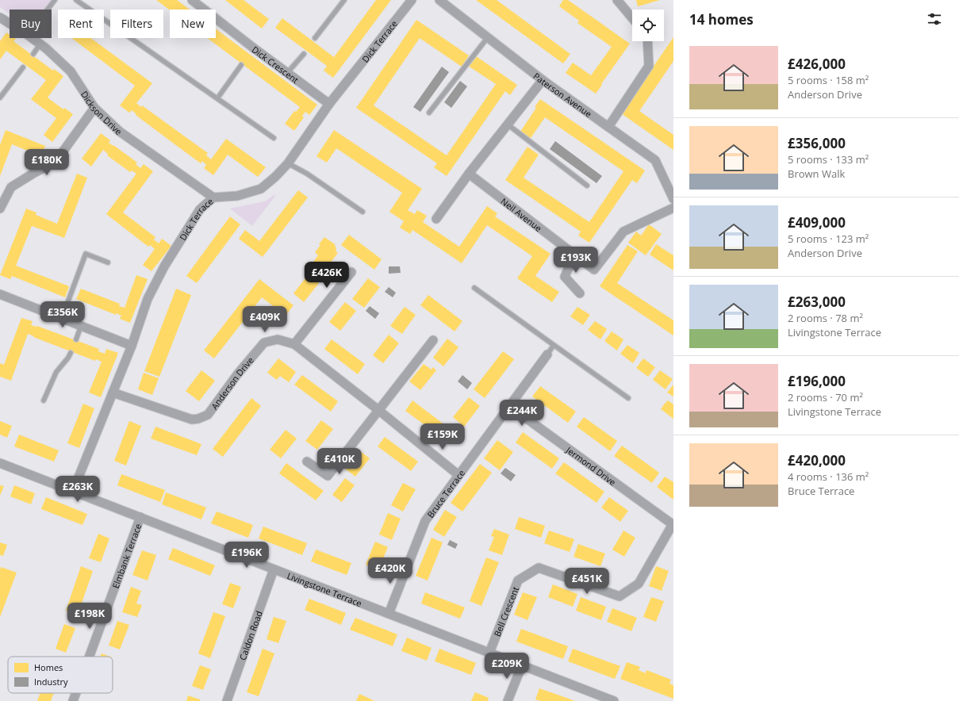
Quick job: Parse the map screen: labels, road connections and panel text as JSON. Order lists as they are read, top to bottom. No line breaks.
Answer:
{"streets":{"street":["Dick Terrace","Dick Crescent","Paterson Avenue","Dickson Drive","Neil Avenue","Anderson Drive","Jermond Drive","Bruce Terrace","Elmbank Terrace","Livingstone Terrace","Bell Crescent","Caldon Road"]},"crossings":[["Dick Terrace","Dick Crescent"],["Dick Terrace","Dickson Drive"],["Dick Terrace","Anderson Drive"],["Dick Terrace","Livingstone Terrace"],["Anderson Drive","Bruce Terrace"],["Jermond Drive","Bruce Terrace"],["Jermond Drive","Bell Crescent"],["Bruce Terrace","Livingstone Terrace"],["Elmbank Terrace","Livingstone Terrace"],["Livingstone Terrace","Bell Crescent"],["Livingstone Terrace","Caldon Road"]],"legend":["Homes","Industry"],"page":{"heading":"14 homes","chip":["Buy","Rent","Filters","New"],"list":[{"name":"£426,000","note":"5 rooms · 158 m² · Anderson Drive"},{"name":"£356,000","note":"5 rooms · 133 m² · Brown Walk"},{"name":"£409,000","note":"5 rooms · 123 m² · Anderson Drive"},{"name":"£263,000","note":"2 rooms · 78 m² · Livingstone Terrace"},{"name":"£196,000","note":"2 rooms · 70 m² · Livingstone Terrace"},{"name":"£420,000","note":"4 rooms · 136 m² · Bruce Terrace"}],"price":["£180K","£193K","£426K","£356K","£409K","£244K","£159K","£410K","£263K","£196K","£420K","£451K","£198K","£209K"]}}
